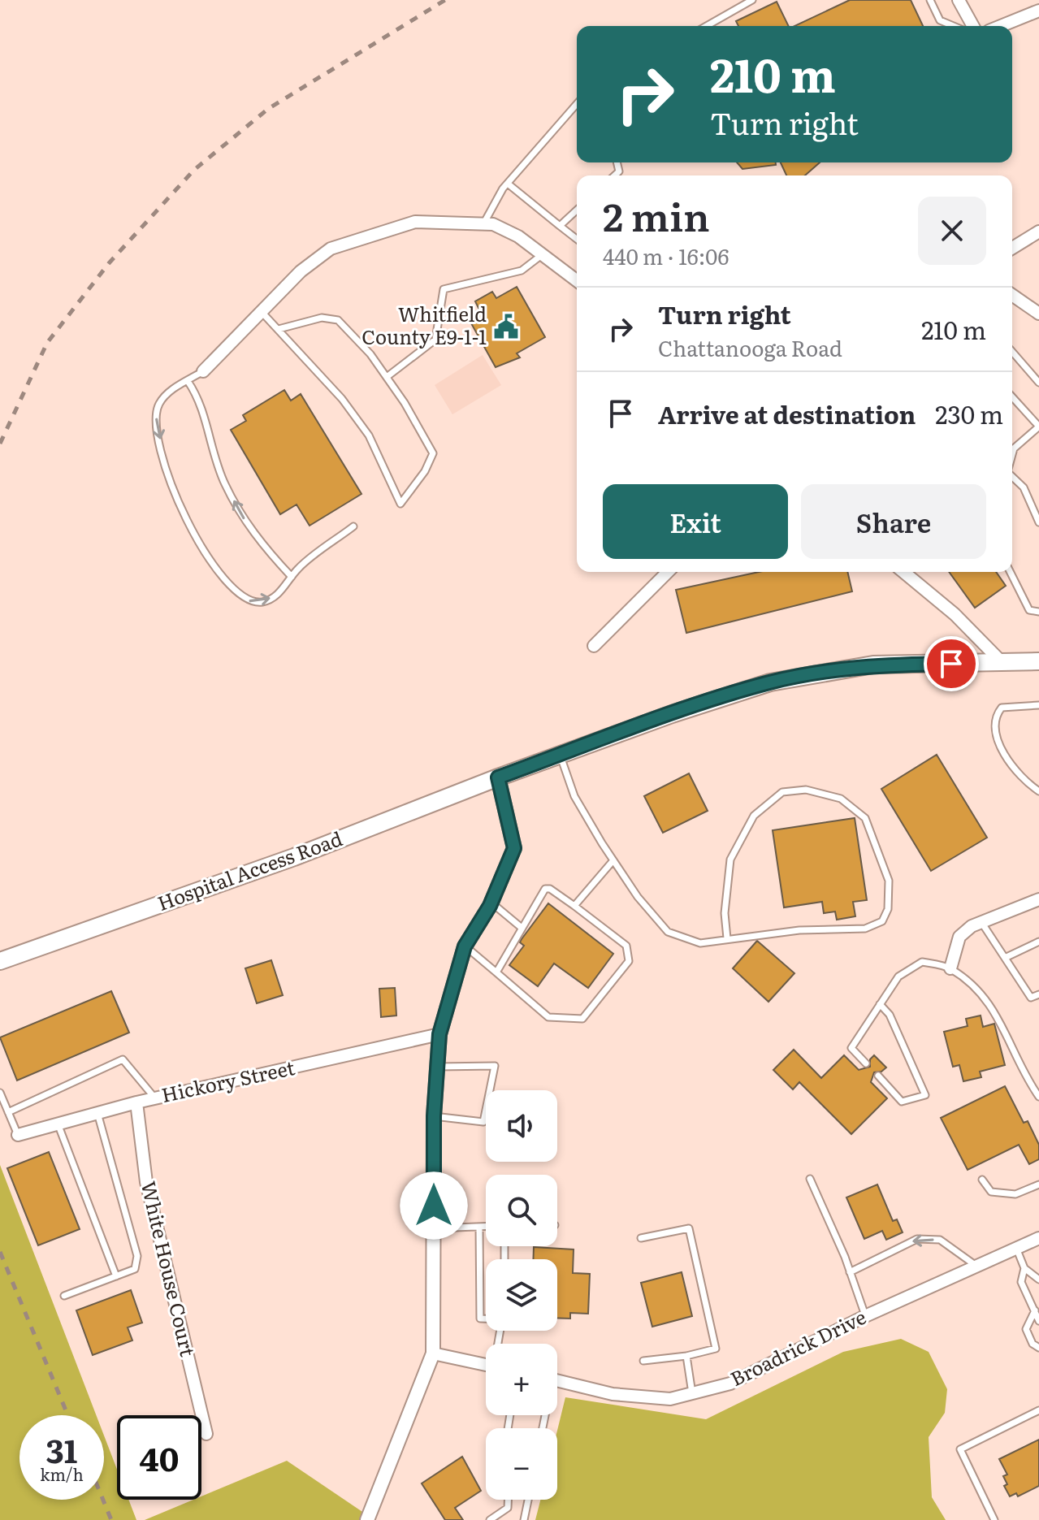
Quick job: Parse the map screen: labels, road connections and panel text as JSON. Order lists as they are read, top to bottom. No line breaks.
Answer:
{"streets":{"main road":["Hospital Access Road"],"street":["Hickory Street","White House Court","Broadrick Drive"]},"crossings":[["Hickory Street","White House Court"]],"places":{"public building":["Whitfield County E9-1-1"]},"page":{"turn":["210 m","Turn right"],"heading":["2 min","440 m · 16:06"],"list":[{"name":"Turn right","note":"Chattanooga Road","value":"210 m"},{"name":"Arrive at destination","value":"230 m"}],"buttons":["Exit","Share"],"map_buttons":["+","−"],"speed":"31 km/h","limit":"40"}}
